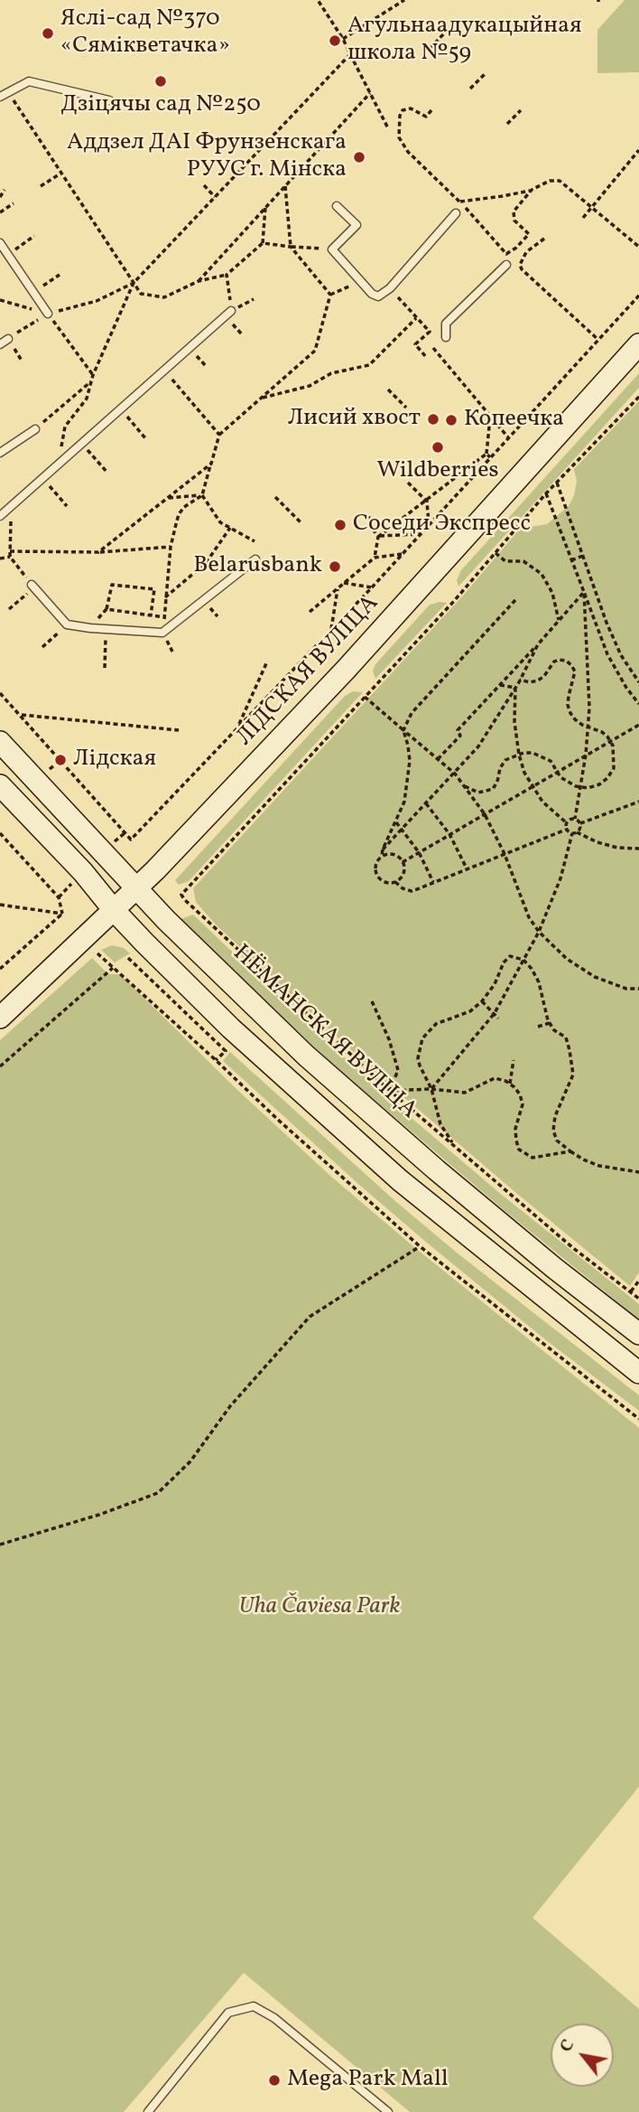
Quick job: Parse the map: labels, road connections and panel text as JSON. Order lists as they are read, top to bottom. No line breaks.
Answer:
{"streets":{"main road":["ЛІДСКАЯ ВУЛІЦА","НЁМАНСКАЯ ВУЛІЦА"]},"crossings":[["ЛІДСКАЯ ВУЛІЦА","НЁМАНСКАЯ ВУЛІЦА"]],"parks":["Uha Čaviesa Park"],"places":["Яслі-сад №370 «Сямікветачка»","Агульнаадукацыйная школа №59","Дзіцячы сад №250","Аддзел ДАІ Фрунзенскага РУУС г. Мінска","Лисий хвост","Копеечка","Wildberries","Соседи Экспресс","Belarusbank","Лідская","Mega Park Mall"],"north":"top left"}
